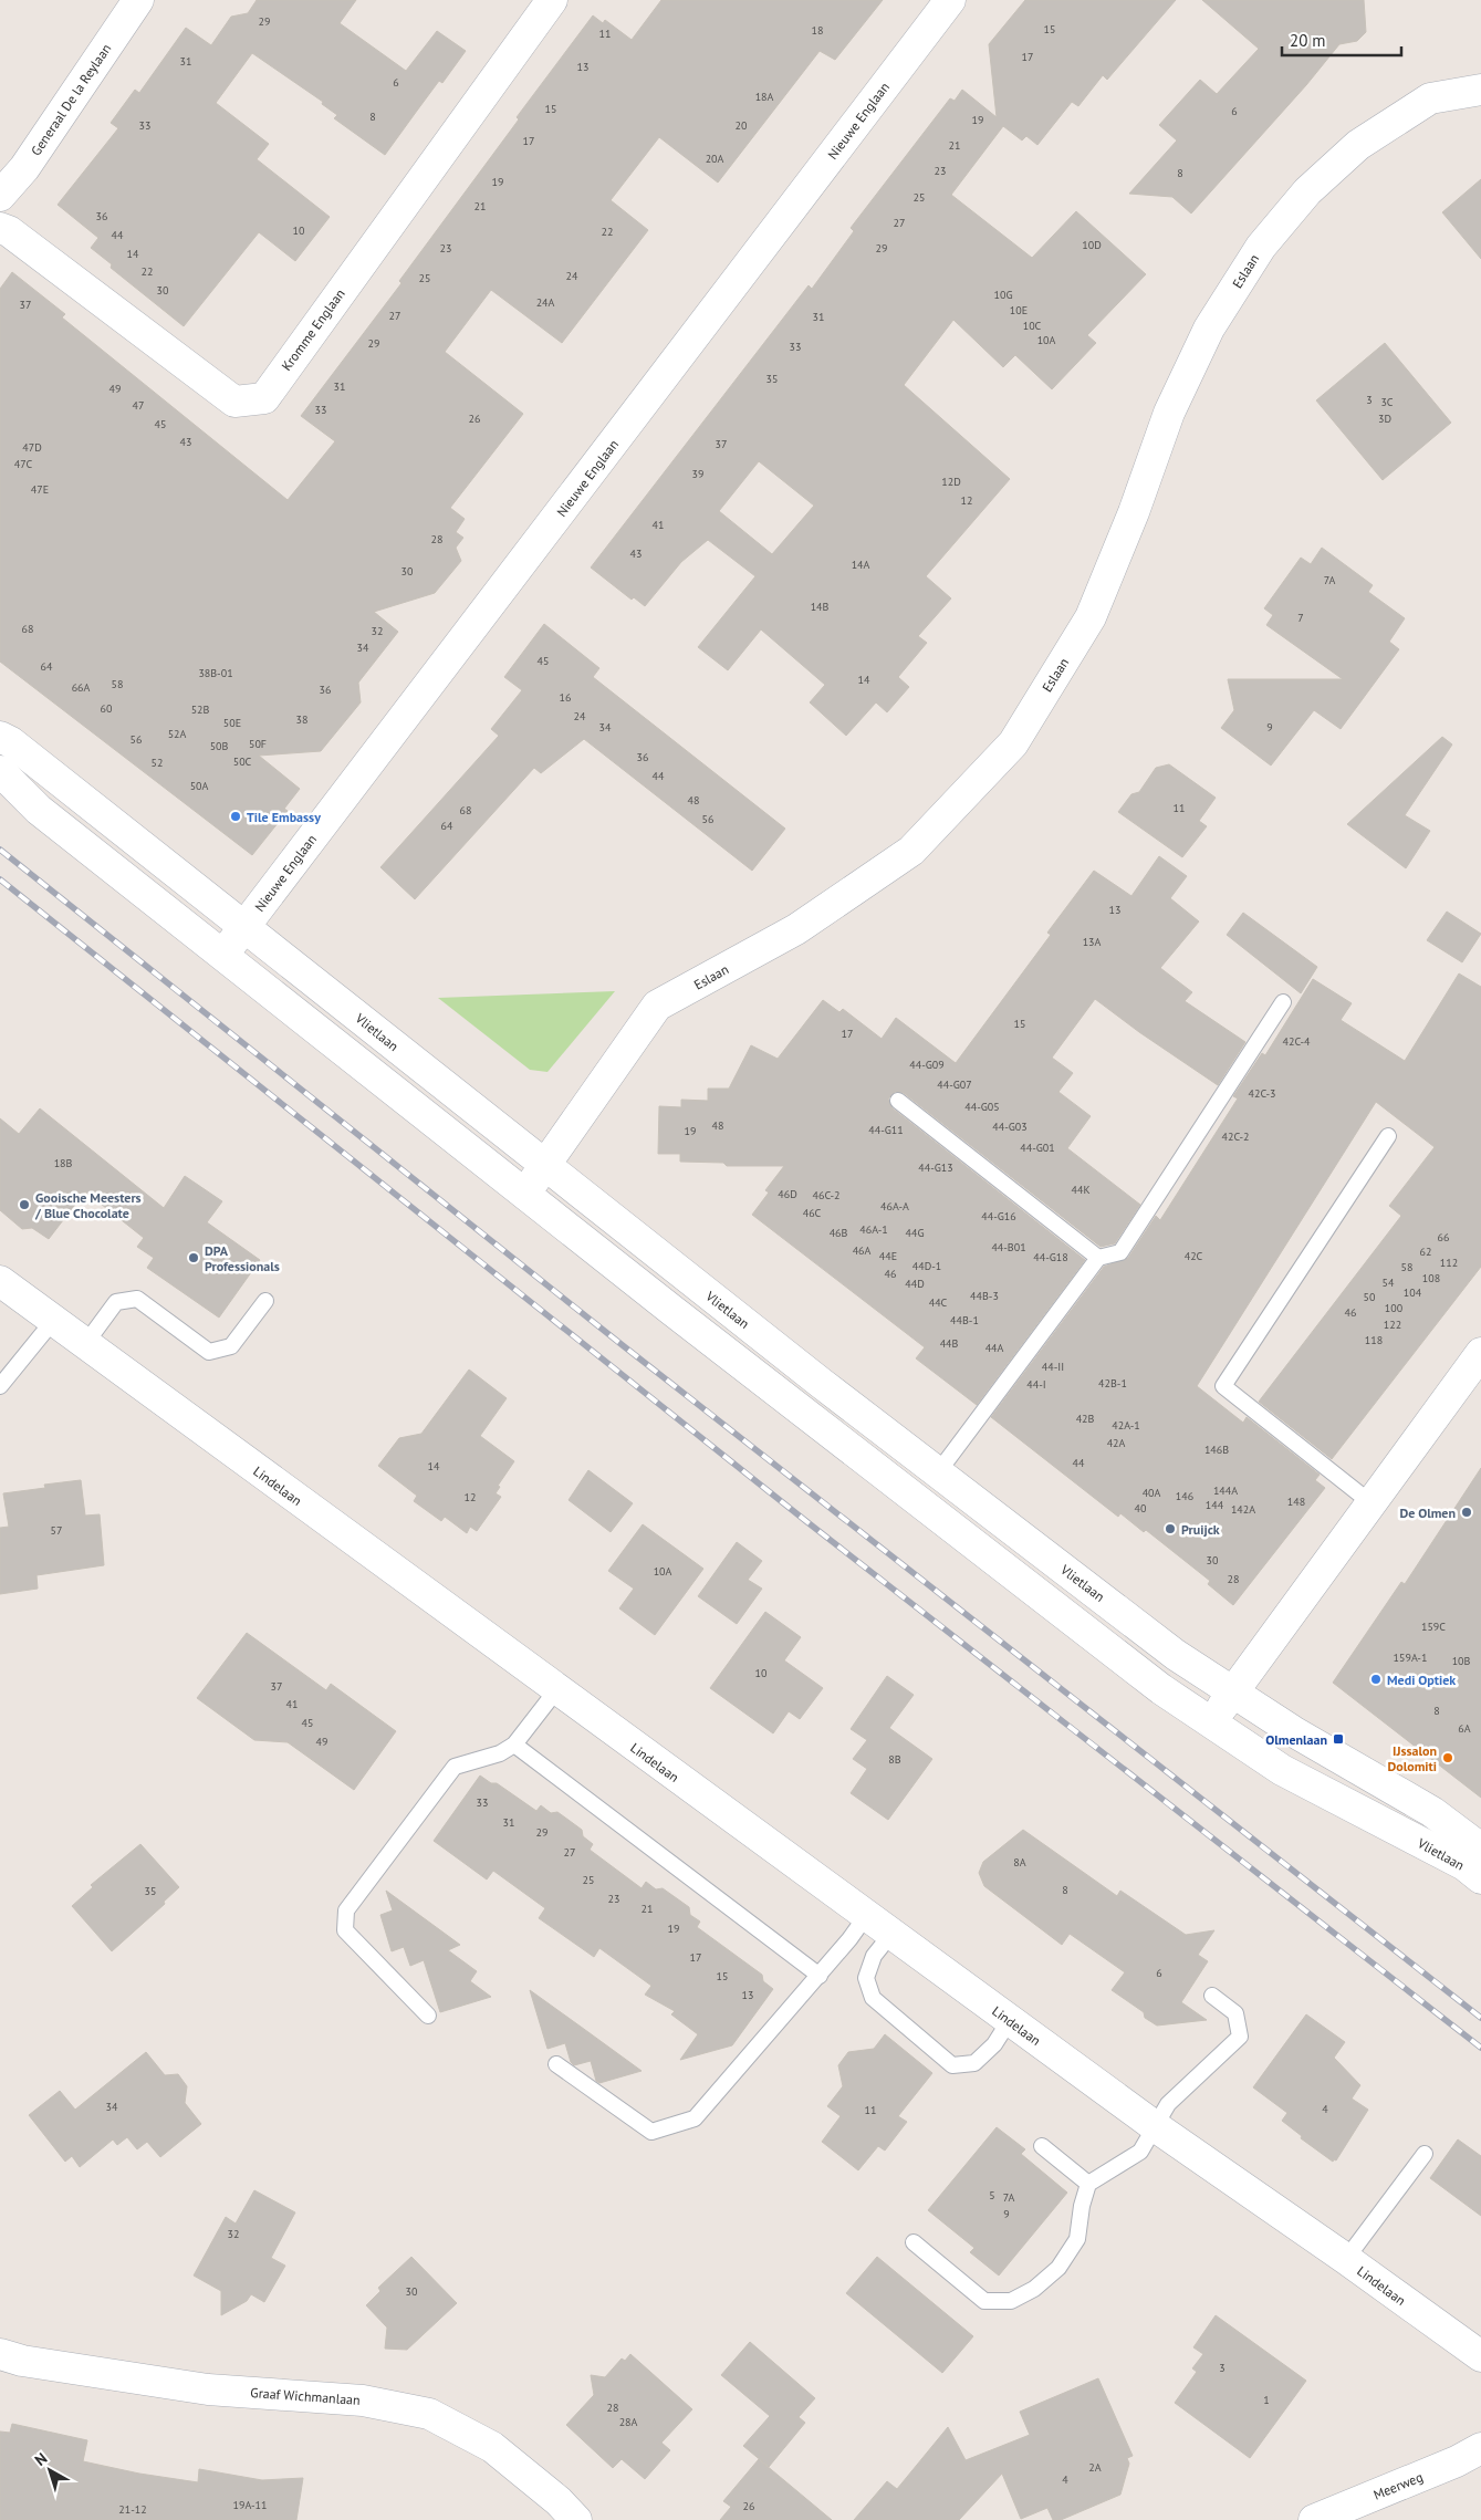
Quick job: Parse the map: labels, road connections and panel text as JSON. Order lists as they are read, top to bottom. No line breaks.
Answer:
{"streets":{"street":["Generaal De la Reylaan","Nieuwe Englaan","Eslaan","Kromme Englaan","Vlietlaan","Lindelaan","Graaf Wichmanlaan","Meerweg"]},"crossings":[["Nieuwe Englaan","Vlietlaan"],["Eslaan","Vlietlaan"]],"places":{"other":["Tile Embassy","Gooische Meesters / Blue Chocolate","DPA Professionals","De Olmen","Pruijck","Medi Optiek","IJssalon Dolomiti"],"transit":["Olmenlaan"]},"house_numbers":["29","15","18","11","17","31","13","6","18A","15","6","8","19","33","20","17","21","20A","23","8","19","25","21","36","27","10","22","44","10D","23","29","14","22","24","25","30","10G","24A","37","10E","27","31","10C","10A","29","33","35","31","49","3","3C","47","33","26","3D","45","43","37","47D","47C","39","12D","47E","12","41","28","43","14A","30","7A","14B","7","68","32","34","45","64","38B-01","14","58","66A","36","16","60","52B","24","38","50E","34","9","52A","56","50F","50B","36","50C","52","44","50A","48","11","68","56","64","13","13A","15","17","42C-4","44-G09","44-G07","42C-3","44-G05","48","44-G03","44-G11","19","42C-2","44-G01","18B","44-G13","44K","46D","46C-2","46A-A","46C","44-G16","46A-1","46B","44G","66","44-B01","46A","62","44E","42C","44-G18","112","44D-1","58","46","108","54","44D","104","44B-3","50","44C","100","46","44B-1","122","118","44B","44A","44-II","42B-1","44-I","42B","42A-1","42A","146B","44","14","144A","40A","146","12","148","144","40","142A","57","30","10A","28","159C","159A-1","10B","10","37","41","8","45","6A","49","8B","33","31","29","27","8A","25","8","35","23","21","19","17","6","15","13","34","4","11","5","7A","9","32","30","3","1","28","28A","2A","4","19A-11","26","21-12"],"scale_bar":"20 m","north":"top left"}
